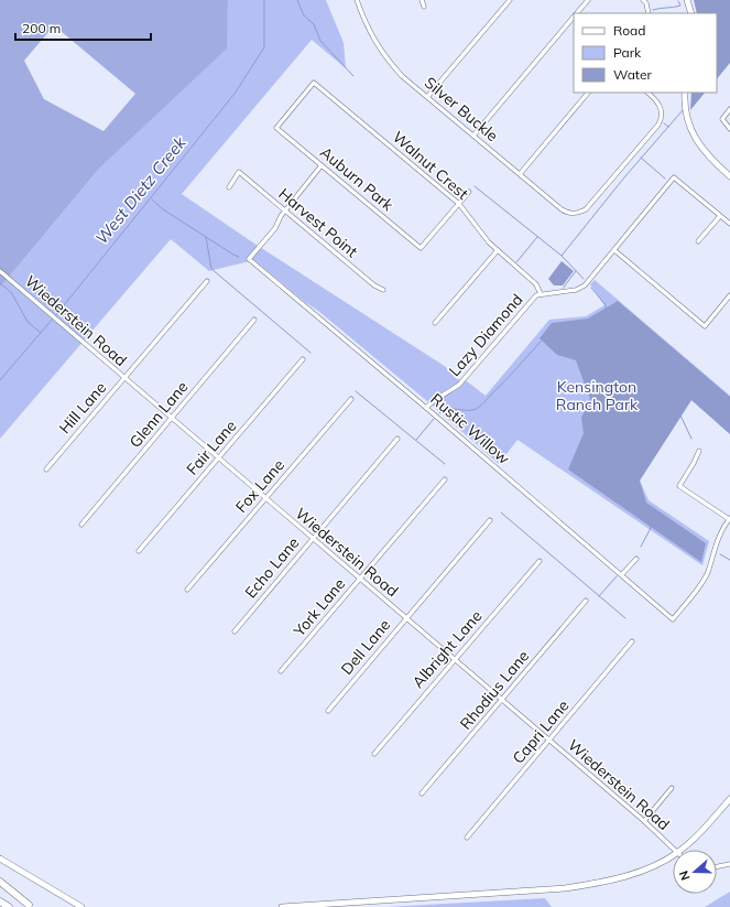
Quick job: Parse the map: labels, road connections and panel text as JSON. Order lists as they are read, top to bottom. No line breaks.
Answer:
{"streets":{"street":["Silver Buckle","Walnut Crest","Auburn Park","Harvest Point","Wiederstein Road","Lazy Diamond","Hill Lane","Glenn Lane","Rustic Willow","Fair Lane","Fox Lane","Echo Lane","York Lane","Dell Lane","Albright Lane","Rhodius Lane","Capri Lane"]},"crossings":[["Walnut Crest","Auburn Park"],["Walnut Crest","Lazy Diamond"],["Harvest Point","Rustic Willow"],["Wiederstein Road","Hill Lane"],["Wiederstein Road","Glenn Lane"],["Wiederstein Road","Fair Lane"],["Wiederstein Road","Fox Lane"],["Wiederstein Road","Echo Lane"],["Wiederstein Road","York Lane"],["Wiederstein Road","Dell Lane"],["Wiederstein Road","Albright Lane"],["Wiederstein Road","Rhodius Lane"],["Wiederstein Road","Capri Lane"],["Lazy Diamond","Rustic Willow"]],"water":["West Dietz Creek"],"parks":["Kensington Ranch Park"],"legend":["Road","Park","Water"],"scale_bar":"200 m","north":"left"}
